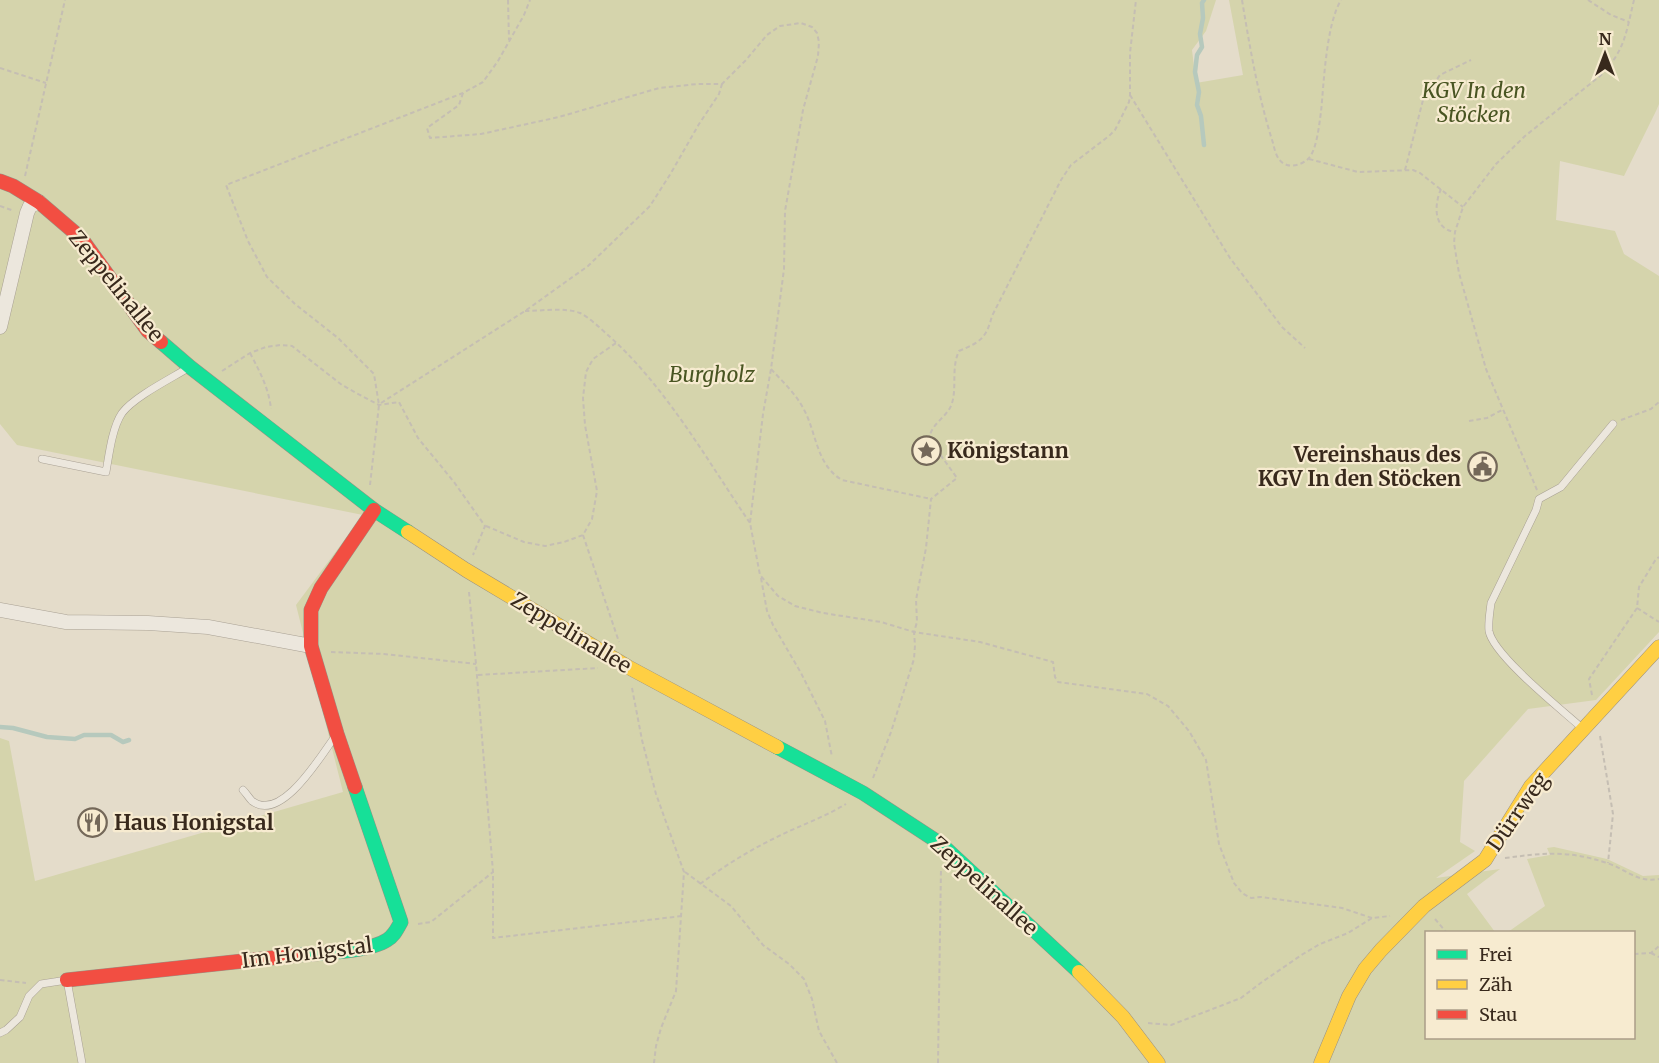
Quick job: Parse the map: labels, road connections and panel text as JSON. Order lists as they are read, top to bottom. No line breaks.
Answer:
{"streets":{"street":["Zeppelinallee","Dürrweg","Im Honigstal"]},"parks":["KGV In den Stöcken","Burgholz"],"places":{"place":["Königstann"],"public building":["Vereinshaus des KGV In den Stöcken"],"restaurant":["Haus Honigstal"]},"legend":["Frei","Zäh","Stau"],"north":"top"}
